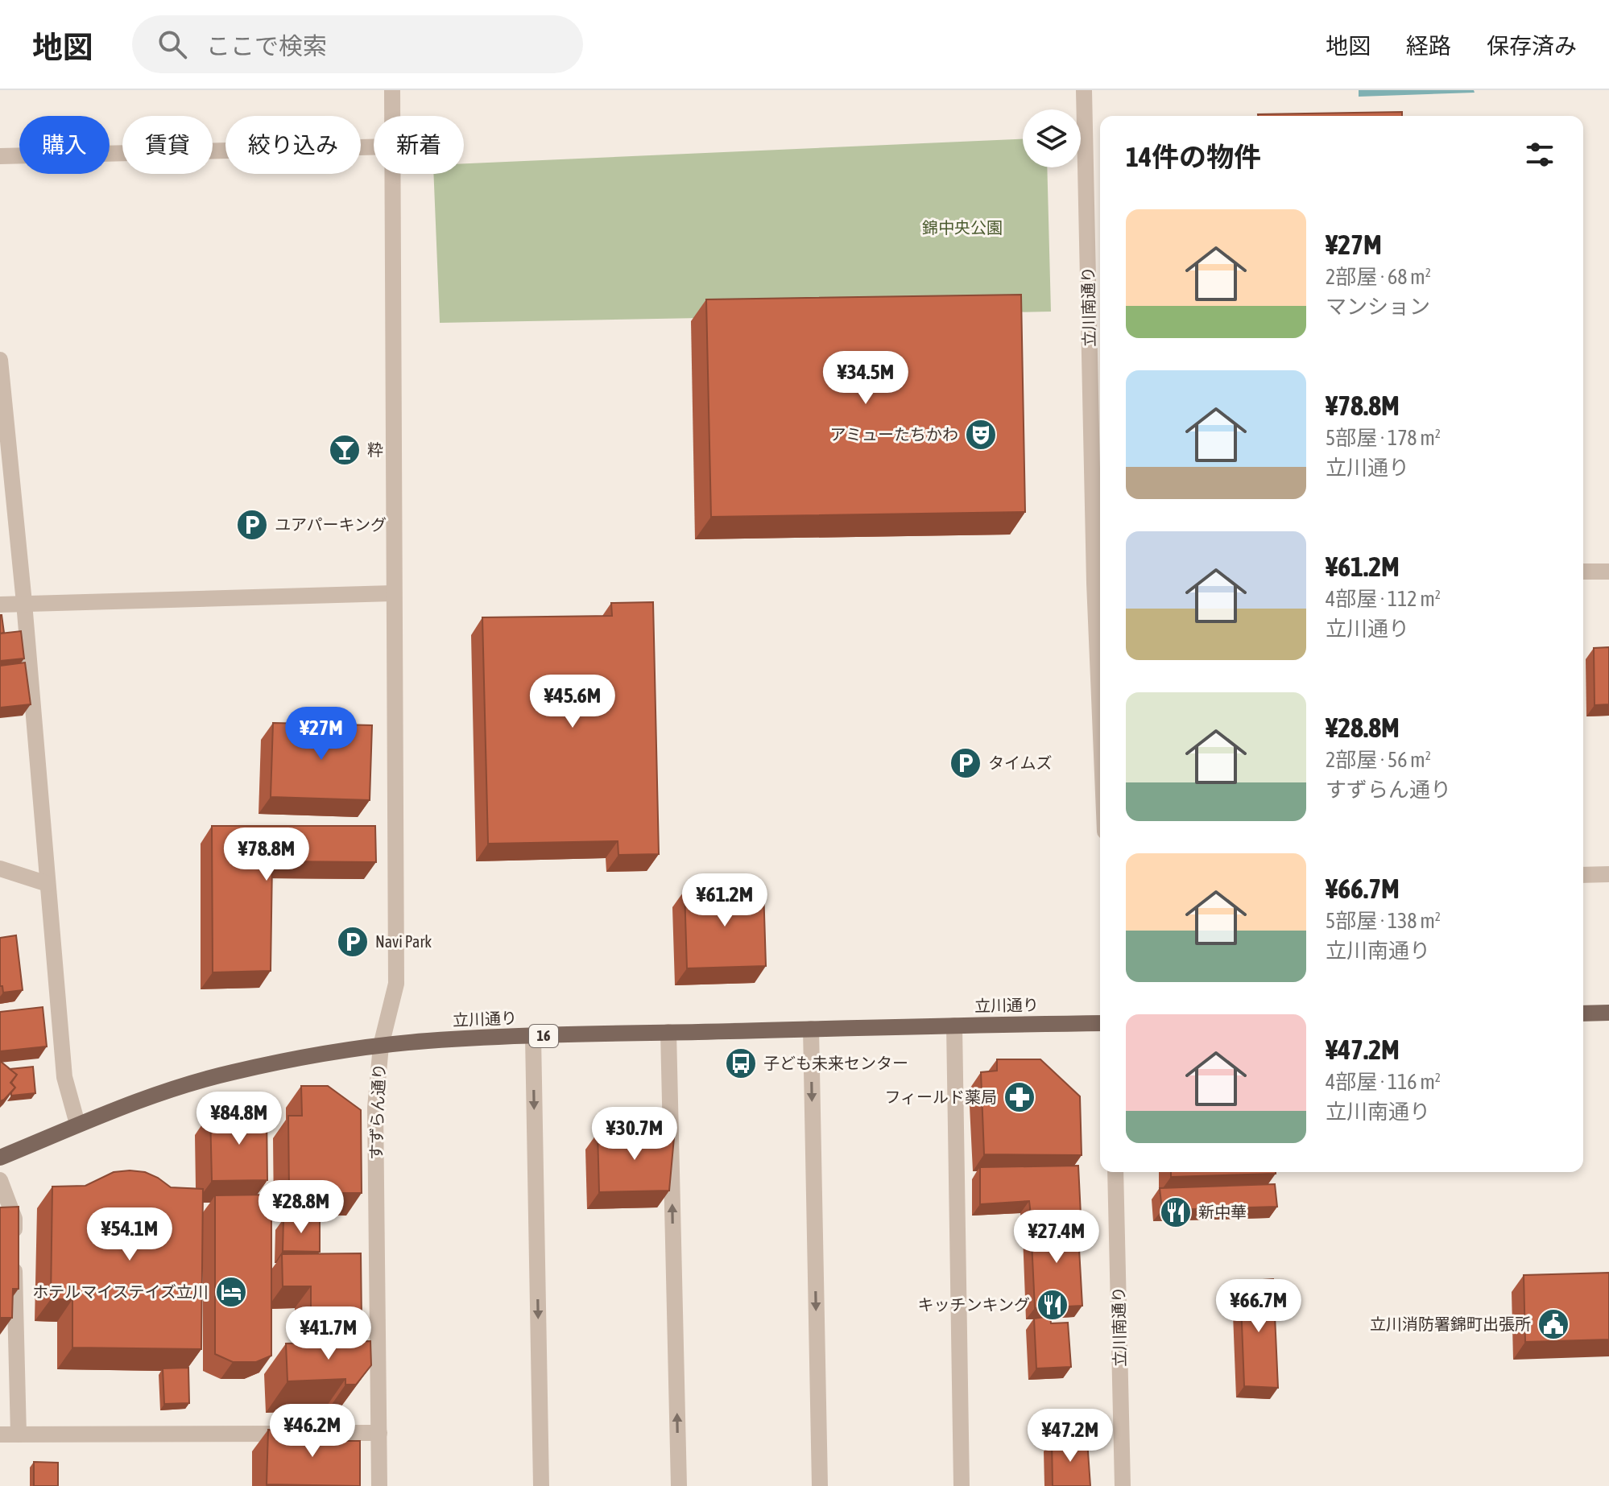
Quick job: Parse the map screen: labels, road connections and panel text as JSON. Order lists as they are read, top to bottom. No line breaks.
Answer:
{"streets":{"main road":["立川通り","16"],"street":["立川南通り","すずらん通り"]},"crossings":[["立川通り","すずらん通り"]],"parks":["錦中央公園"],"places":{"theatre":["アミューたちかわ"],"bar":["粋"],"parking":["ユアパーキング","タイムズ","Navi Park"],"bus stop":["子ども未来センター"],"pharmacy":["フィールド薬局"],"restaurant":["新中華","キッチンキング"],"hotel":["ホテルマイステイズ立川"],"public building":["立川消防署錦町出張所"]},"page":{"header":"地図","search":"ここで検索","nav":["地図","経路","保存済み"],"chip":["購入","賃貸","絞り込み","新着"],"heading":"14件の物件","list":[{"name":"¥27M","note":"2部屋 · 68 m² · マンション"},{"name":"¥78.8M","note":"5部屋 · 178 m² · 立川通り"},{"name":"¥61.2M","note":"4部屋 · 112 m² · 立川通り"},{"name":"¥28.8M","note":"2部屋 · 56 m² · すずらん通り"},{"name":"¥66.7M","note":"5部屋 · 138 m² · 立川南通り"},{"name":"¥47.2M","note":"4部屋 · 116 m² · 立川南通り"}],"price":["¥34.5M","¥45.6M","¥27M","¥78.8M","¥61.2M","¥84.8M","¥30.7M","¥28.8M","¥54.1M","¥27.4M","¥66.7M","¥41.7M","¥46.2M","¥47.2M"]}}
